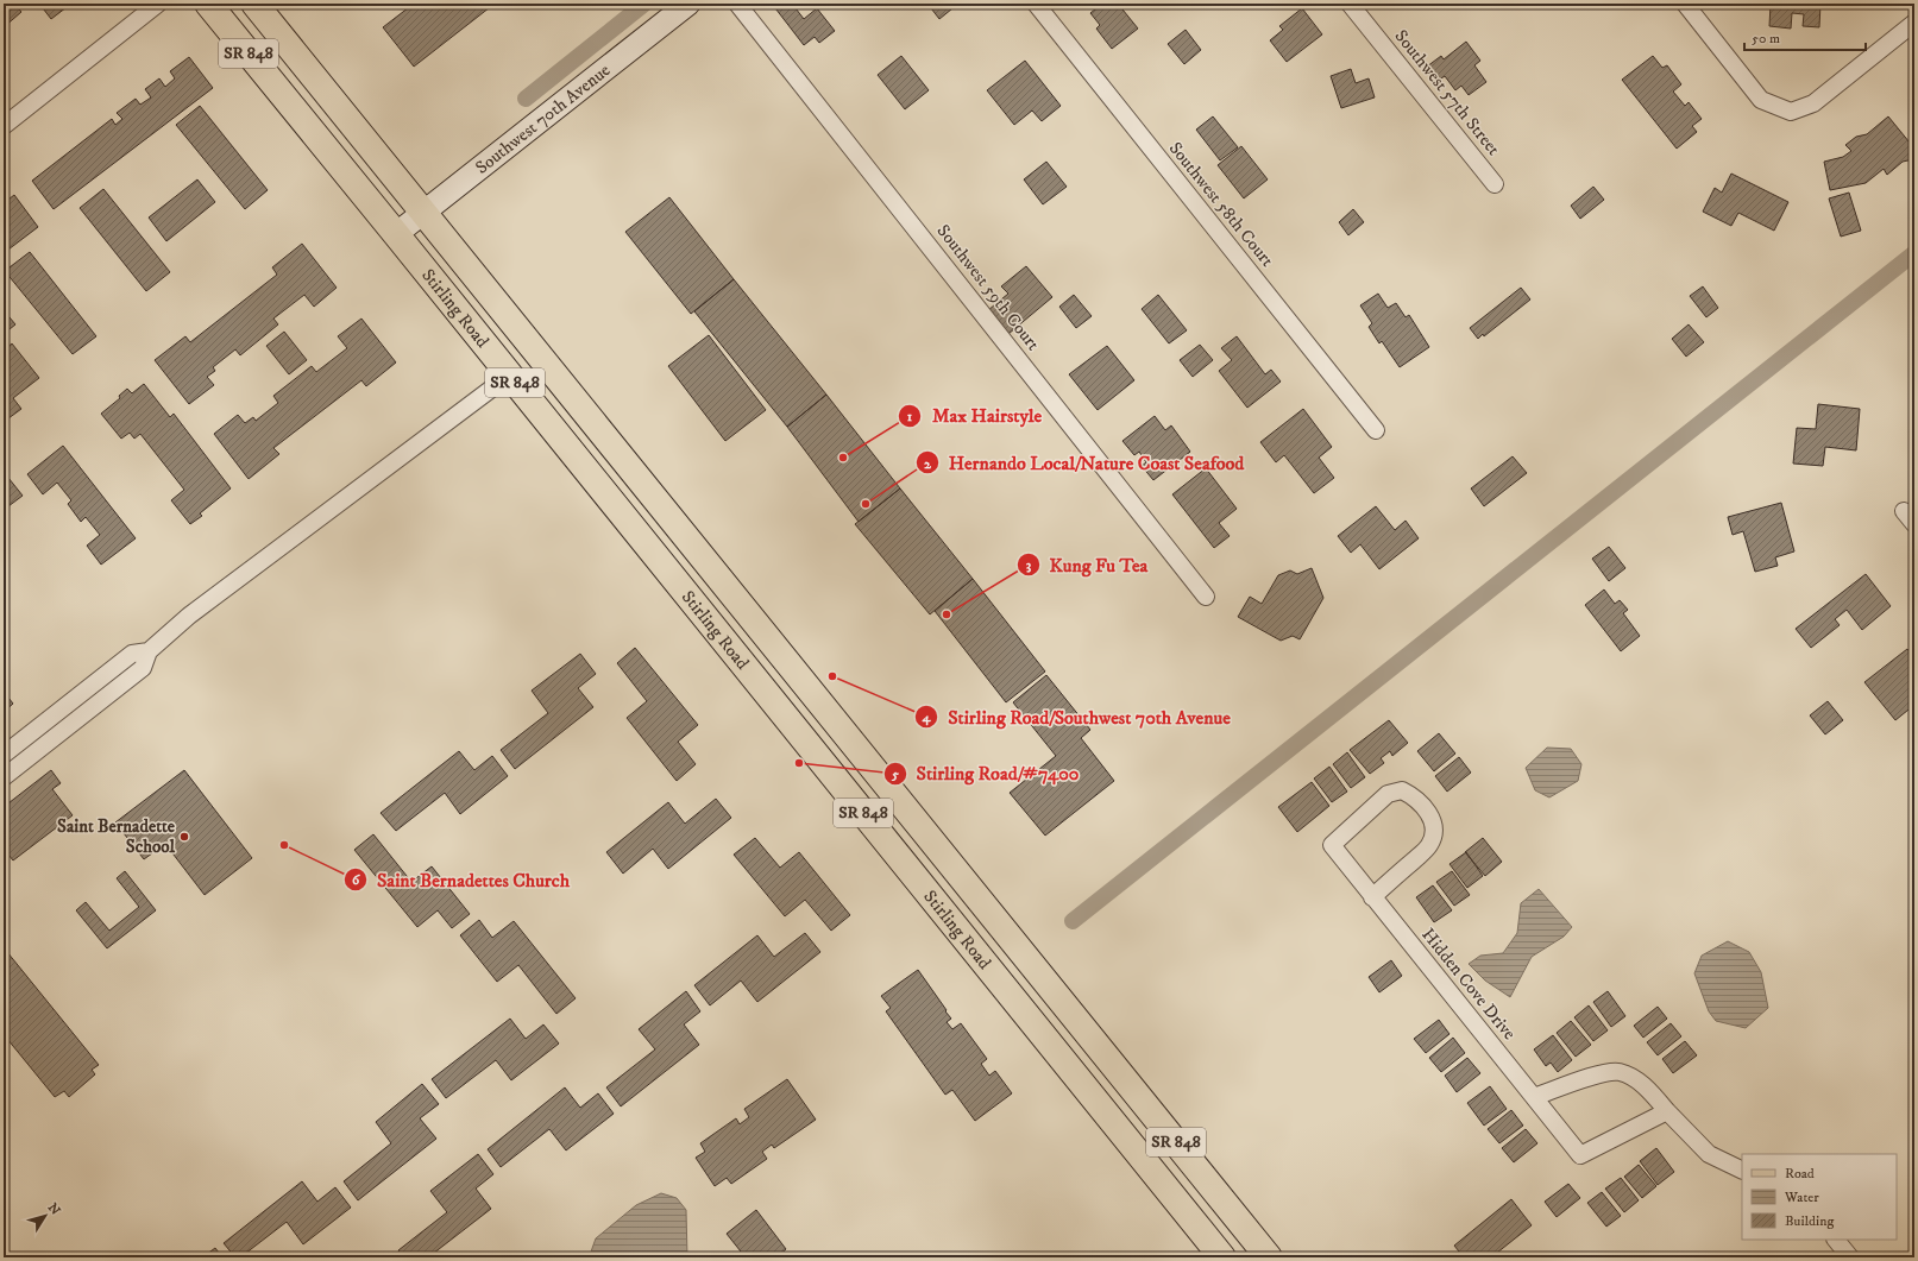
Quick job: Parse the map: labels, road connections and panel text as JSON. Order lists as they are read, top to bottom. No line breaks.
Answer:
{"streets":{"main road":["SR 848","Stirling Road"],"street":["Southwest 57th Street","Southwest 70th Avenue","Southwest 58th Court","Southwest 59th Court","Hidden Cove Drive"]},"crossings":[["Southwest 70th Avenue","Stirling Road"]],"places":["Max Hairstyle","Hernando Local/Nature Coast Seafood","Kung Fu Tea","Stirling Road/Southwest 70th Avenue","Stirling Road/#7400","Saint Bernadette School","Saint Bernadettes Church"],"legend":["Road","Water","Building"],"scale_bar":"50 m","north":"top right"}
